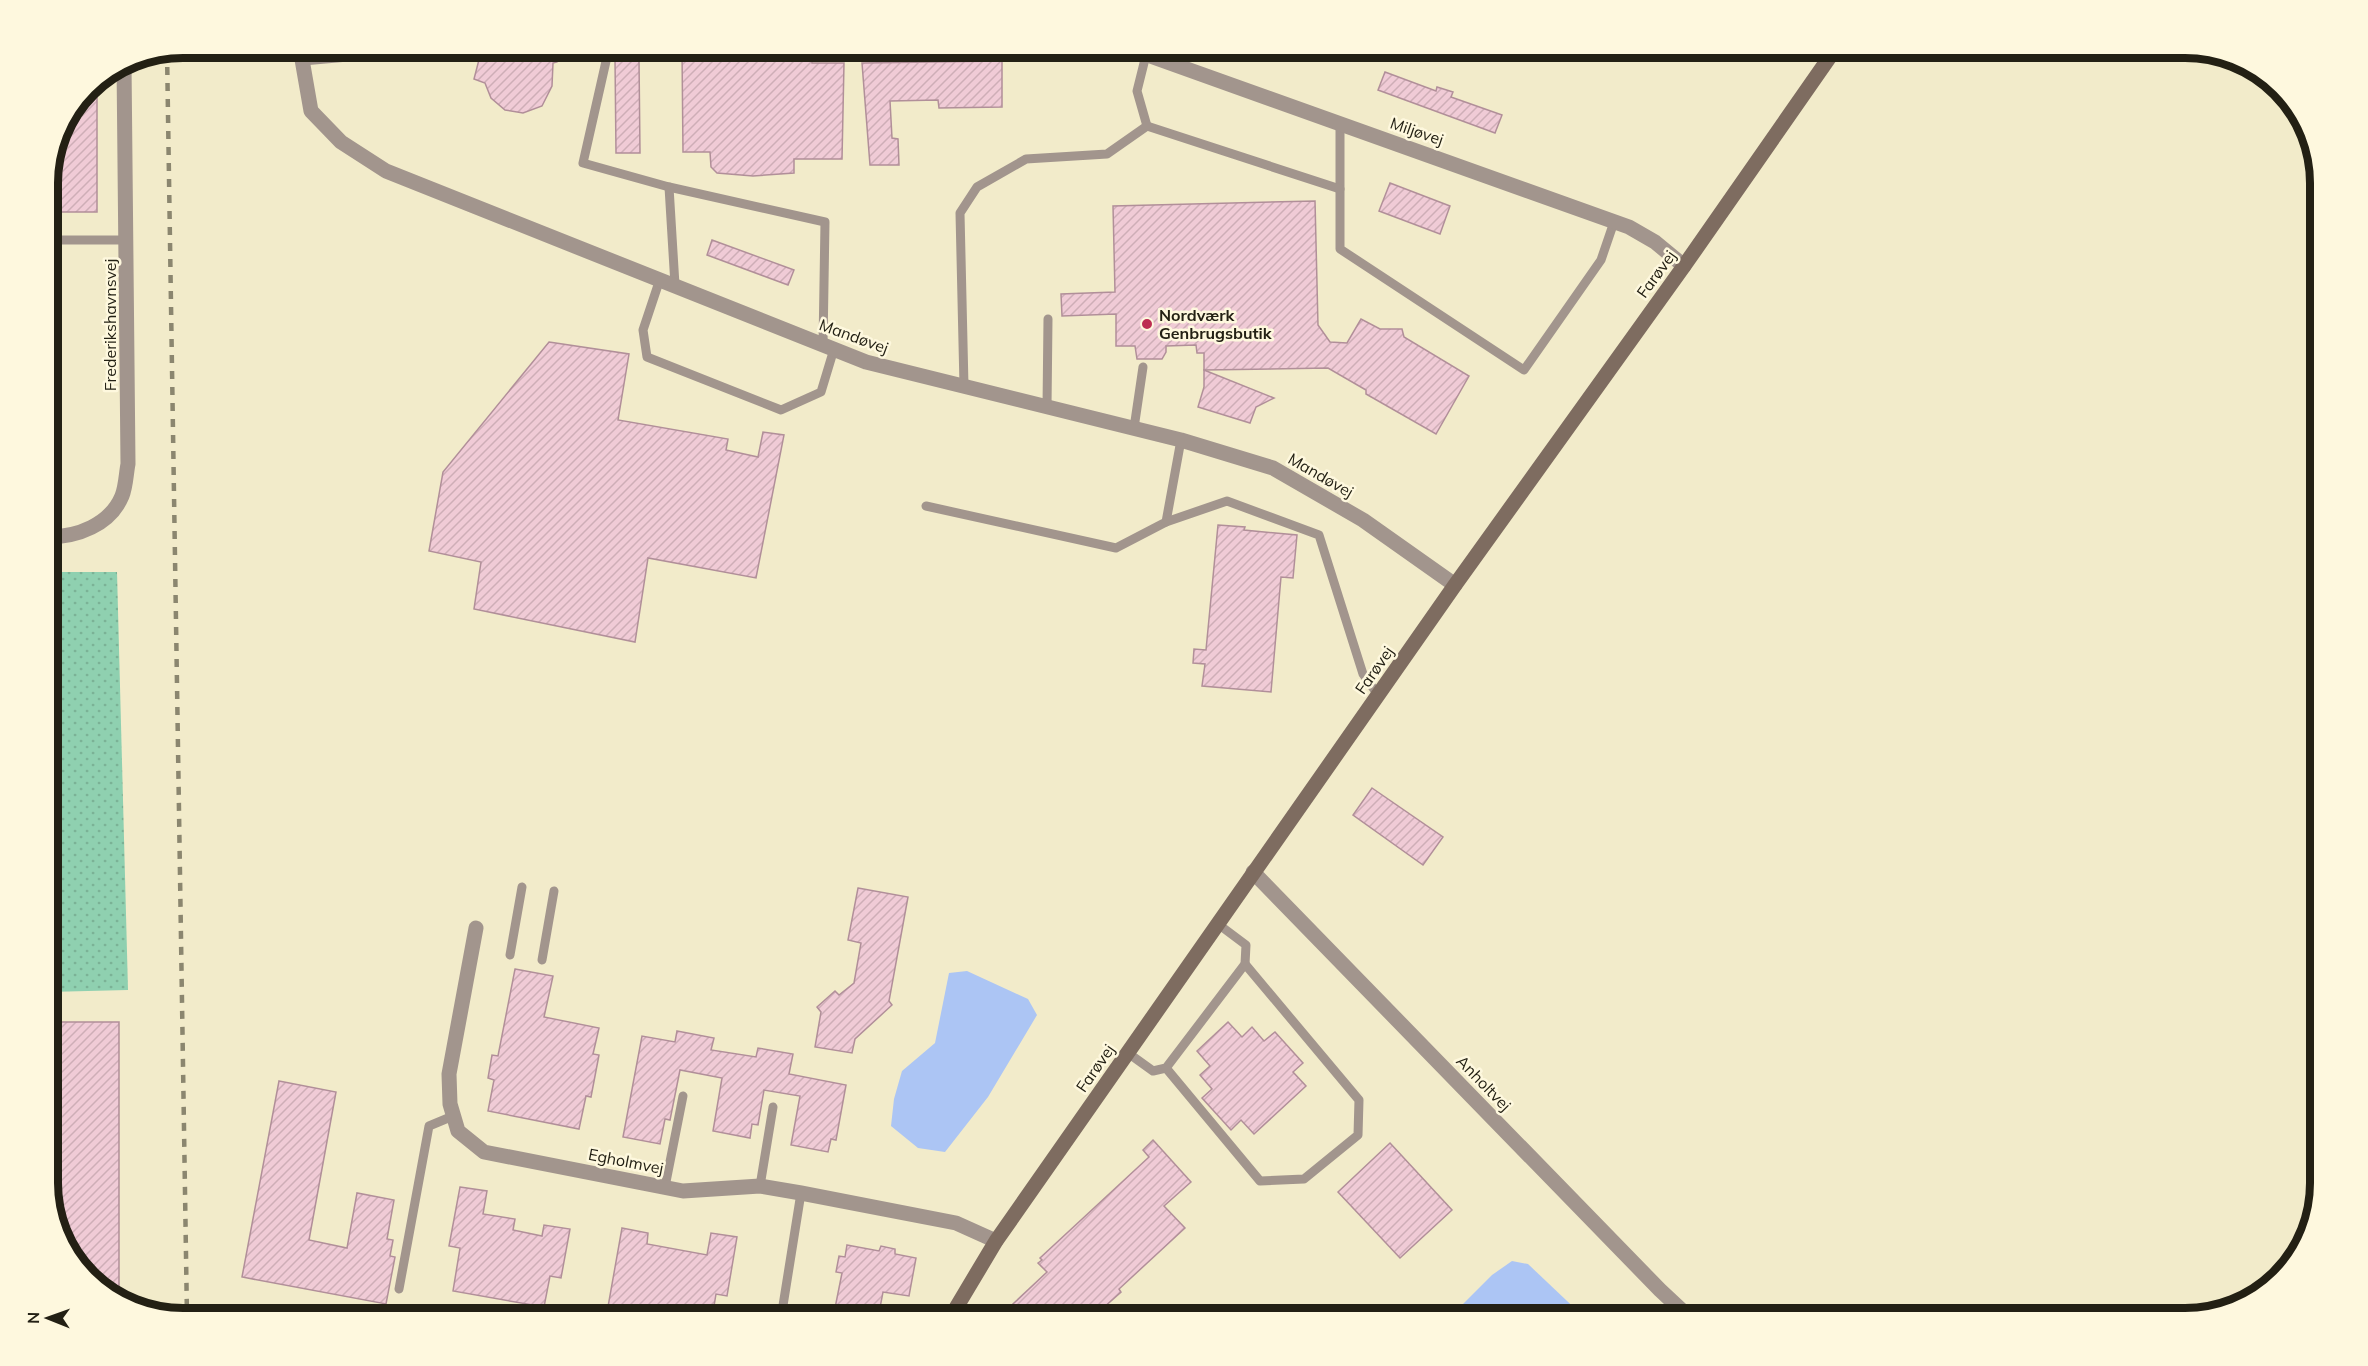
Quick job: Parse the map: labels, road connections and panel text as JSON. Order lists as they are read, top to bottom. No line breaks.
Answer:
{"streets":{"street":["Miljøvej","Farøvej","Frederikshavnsvej","Mandøvej","Anholtvej","Egholmvej"]},"crossings":[["Miljøvej","Farøvej"],["Farøvej","Mandøvej"],["Farøvej","Anholtvej"],["Farøvej","Egholmvej"]],"places":["Nordværk Genbrugsbutik"],"north":"left"}
